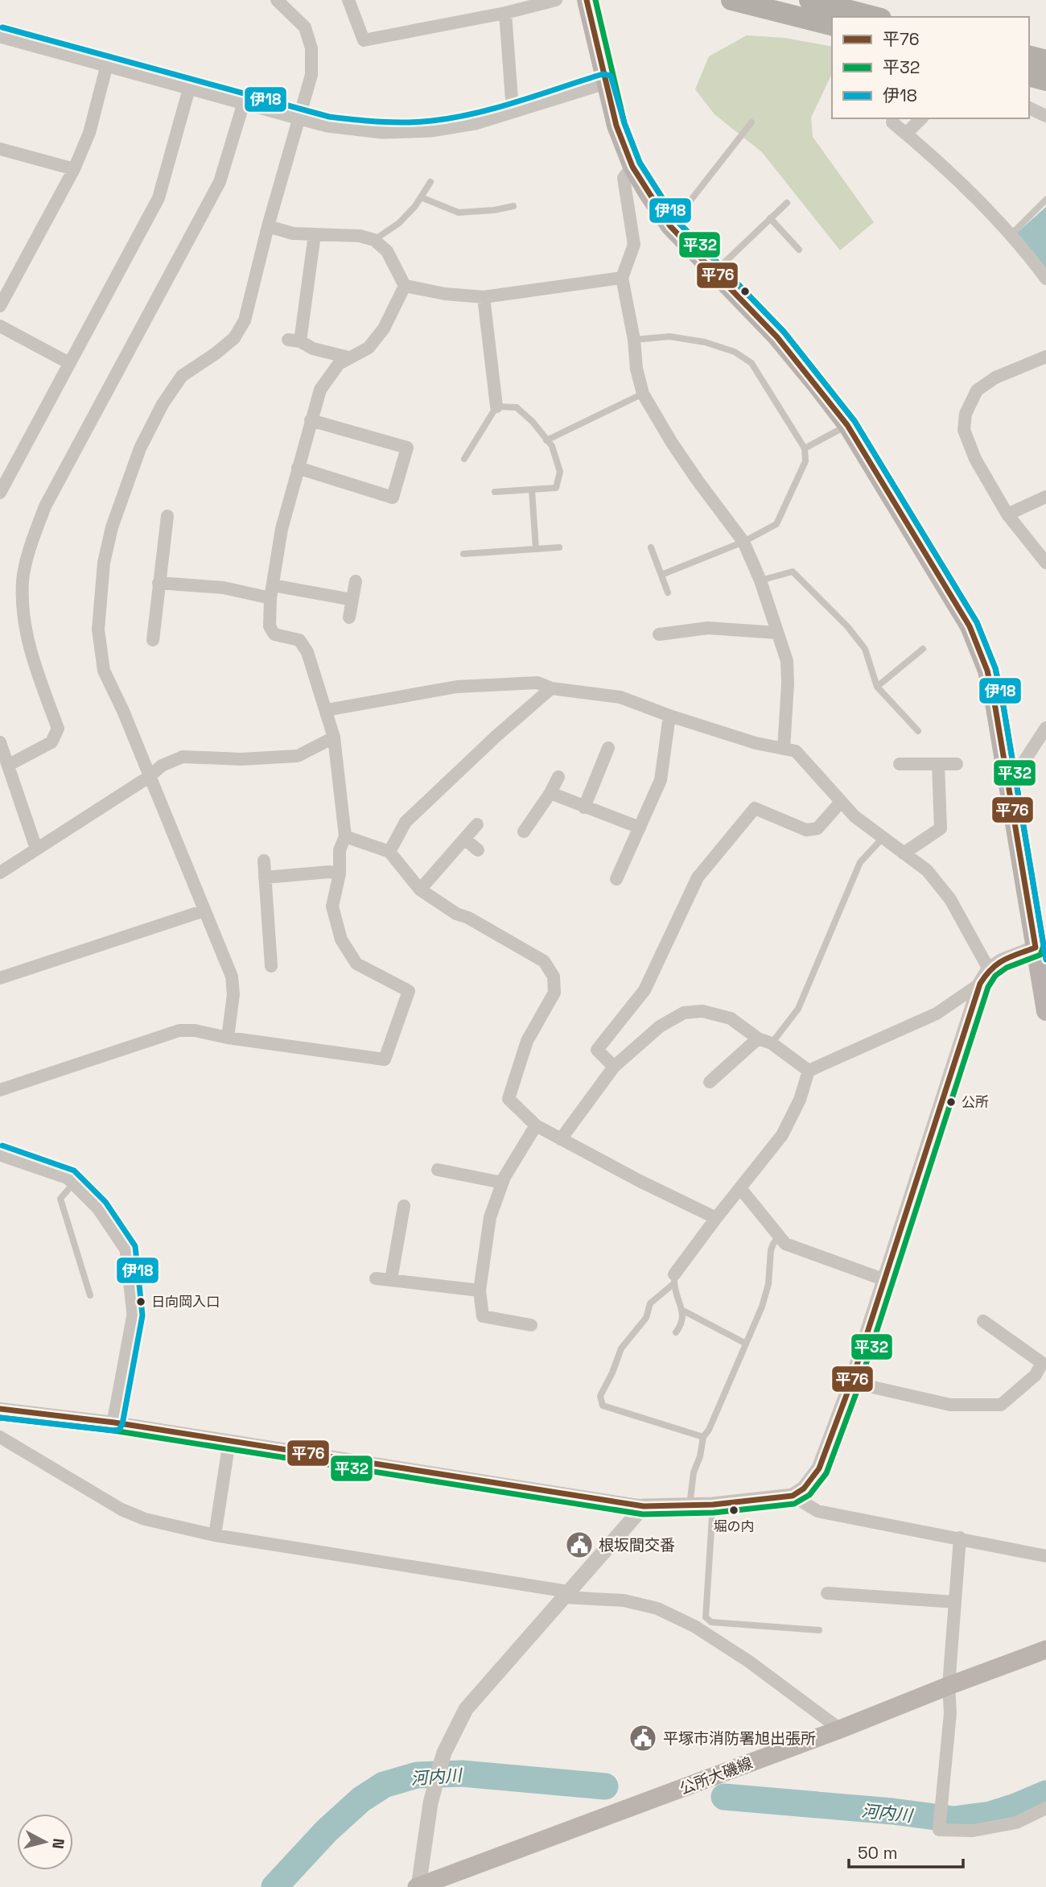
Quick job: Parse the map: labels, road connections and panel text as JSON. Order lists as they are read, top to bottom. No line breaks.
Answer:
{"streets":{"main road":["公所大磯線"]},"water":["河内川"],"places":{"other":["公所","日向岡入口","堀の内"],"public building":["根坂間交番","平塚市消防署旭出張所"]},"lines":["transit line 平76","transit line 平32","transit line 伊18"],"legend":["平76","平32","伊18"],"scale_bar":"50 m","north":"right"}
